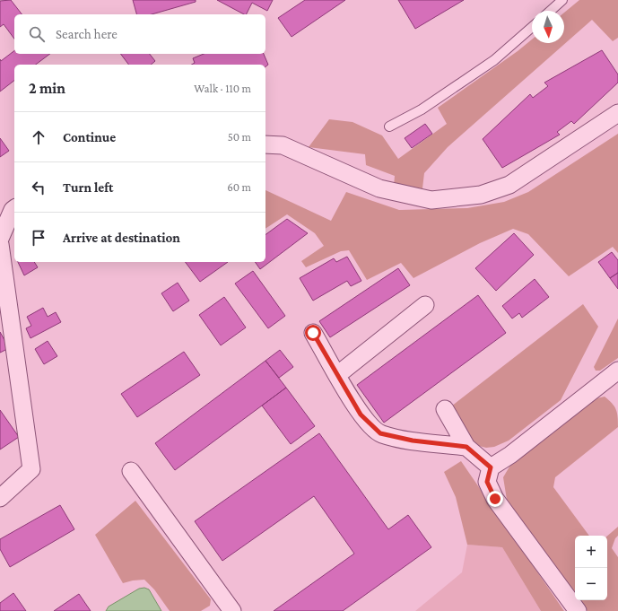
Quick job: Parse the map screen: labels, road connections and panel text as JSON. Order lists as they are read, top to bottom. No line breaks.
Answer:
{"north":"bottom","page":{"search":"Search here","heading":["2 min","Walk · 110 m"],"list":[["Continue","50 m"],["Turn left","60 m"],"Arrive at destination"],"map_buttons":["+","−"]}}
